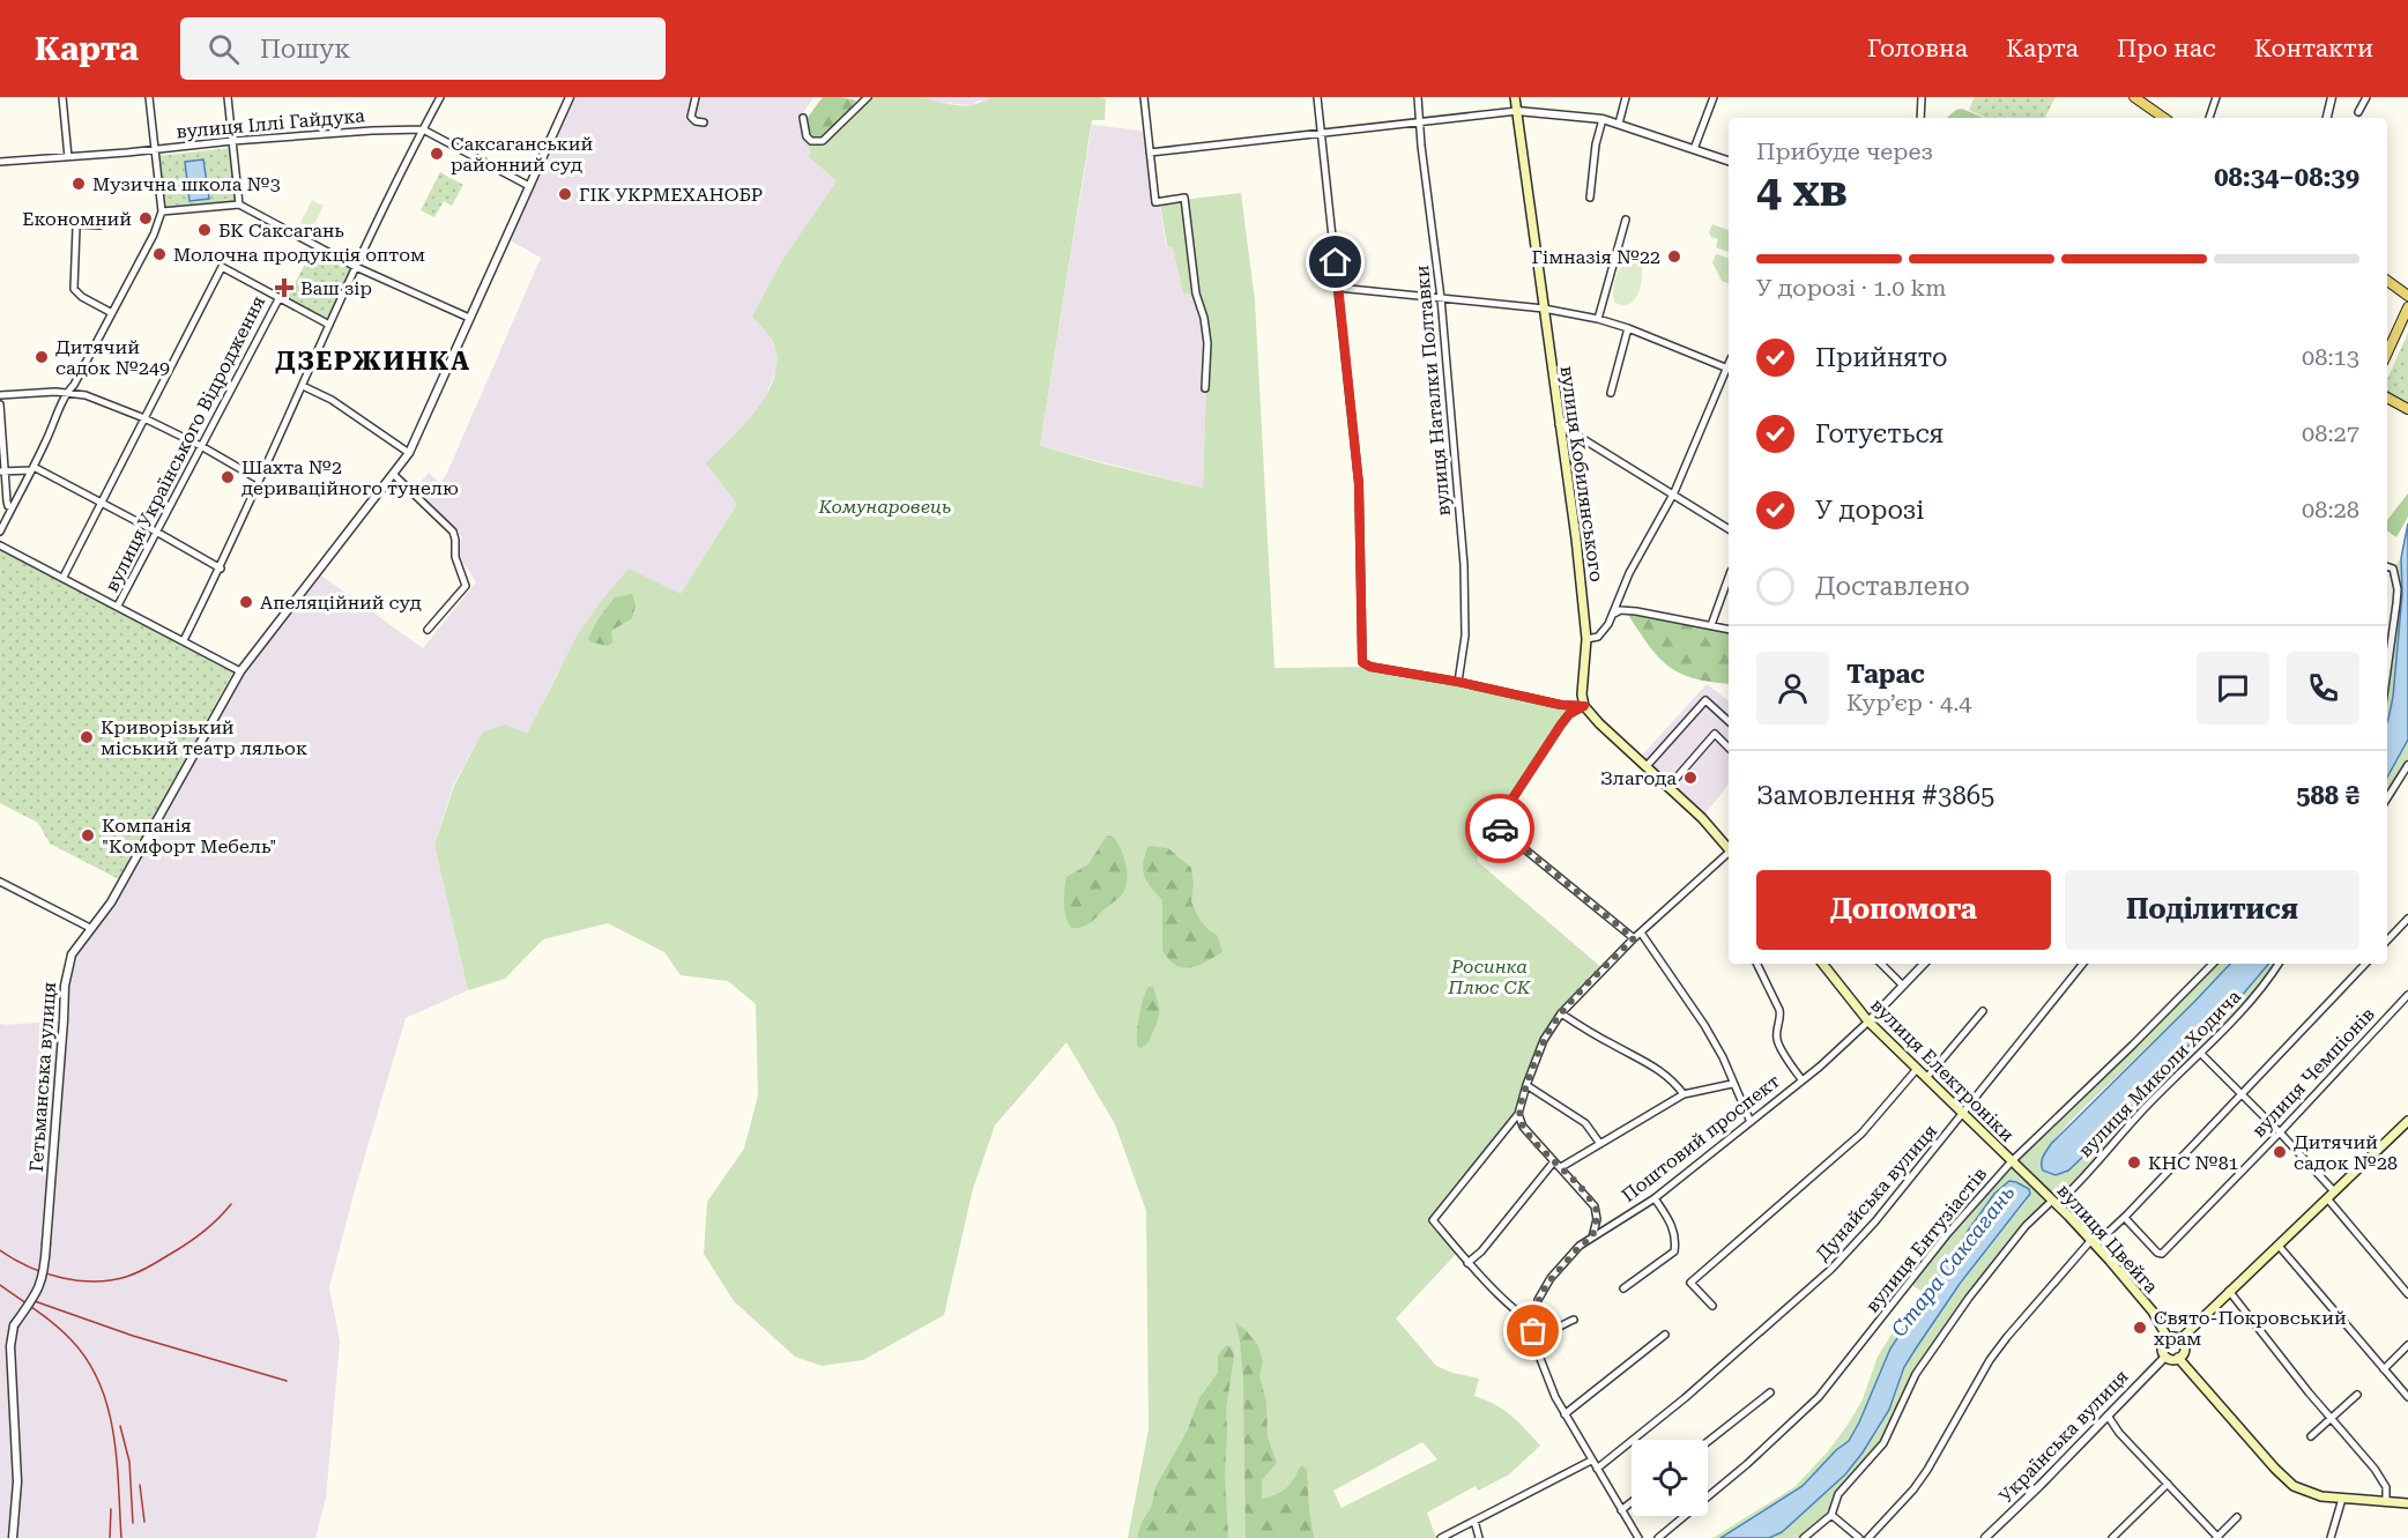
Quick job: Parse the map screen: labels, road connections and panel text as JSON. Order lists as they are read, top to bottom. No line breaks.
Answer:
{"streets":{"main road":["вулиця Кобилянського","вулиця Електроніки","вулиця Цвейга"],"street":["вулиця Іллі Гайдука","вулиця Наталки Полтавки","вулиця Українського Відродження","вулиця Чемпіонів","вулиця Миколи Ходича","Гетьманська вулиця","Поштовий проспект","Дунайська вулиця","вулиця Ентузіастів","Українська вулиця"]},"crossings":[["вулиця Іллі Гайдука","Гетьманська вулиця"],["вулиця Електроніки","Поштовий проспект"],["вулиця Електроніки","Дунайська вулиця"],["вулиця Електроніки","вулиця Цвейга"],["вулиця Електроніки","вулиця Ентузіастів"],["вулиця Миколи Ходича","вулиця Цвейга"],["Поштовий проспект","Дунайська вулиця"],["вулиця Цвейга","вулиця Ентузіастів"],["вулиця Цвейга","Українська вулиця"]],"districts":["ДЗЕРЖИНКА"],"water":["Стара Саксагань"],"parks":["Комунаровець","Росинка Плюс СК"],"places":{"other":["Саксаганський районний суд","Музична школа №3","ГІК УКРМЕХАНОБР","Економний","БК Саксагань","Молочна продукція оптом","Гімназія №22","Дитячий садок №249","Шахта №2 дериваційного тунелю","Апеляційний суд","Криворізький міський театр ляльок","Злагода","Компанія \"Комфорт Мебель\"","Дитячий садок №28","КНС №81","Свято-Покровський храм"],"health":["Ваш зір"]},"page":{"header":"Карта","search":"Пошук","nav":["Головна","Карта","Про нас","Контакти"],"heading":["4 хв","Прибуде через","08:34–08:39"],"panel":["Тарас","Кур’єр · 4.4","Замовлення #3865","588 ₴"],"bar":"У дорозі · 1.0 km","list":[["Прийнято","08:13"],["Готується","08:27"],["У дорозі","08:28"],"Доставлено"],"buttons":["Допомога","Поділитися"]}}
